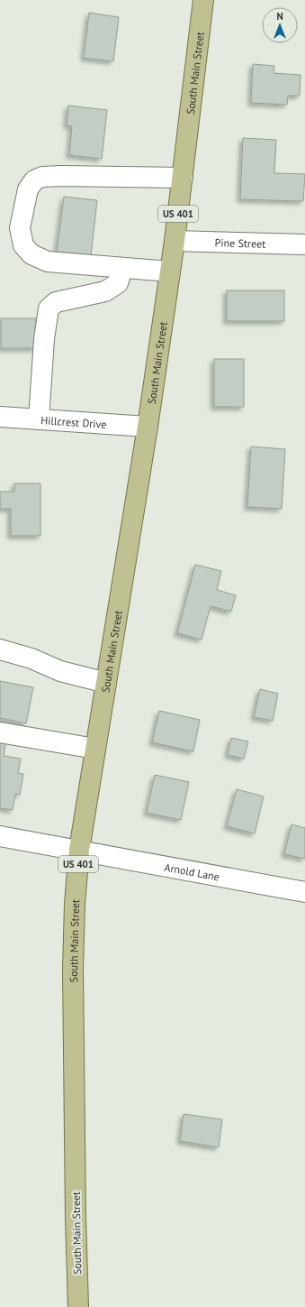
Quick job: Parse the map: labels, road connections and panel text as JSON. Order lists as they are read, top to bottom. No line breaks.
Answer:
{"streets":{"main road":["South Main Street","US 401"],"street":["Pine Street","Hillcrest Drive","Arnold Lane"]},"crossings":[["South Main Street","Pine Street"],["South Main Street","Hillcrest Drive"],["South Main Street","Arnold Lane"]],"north":"top"}
